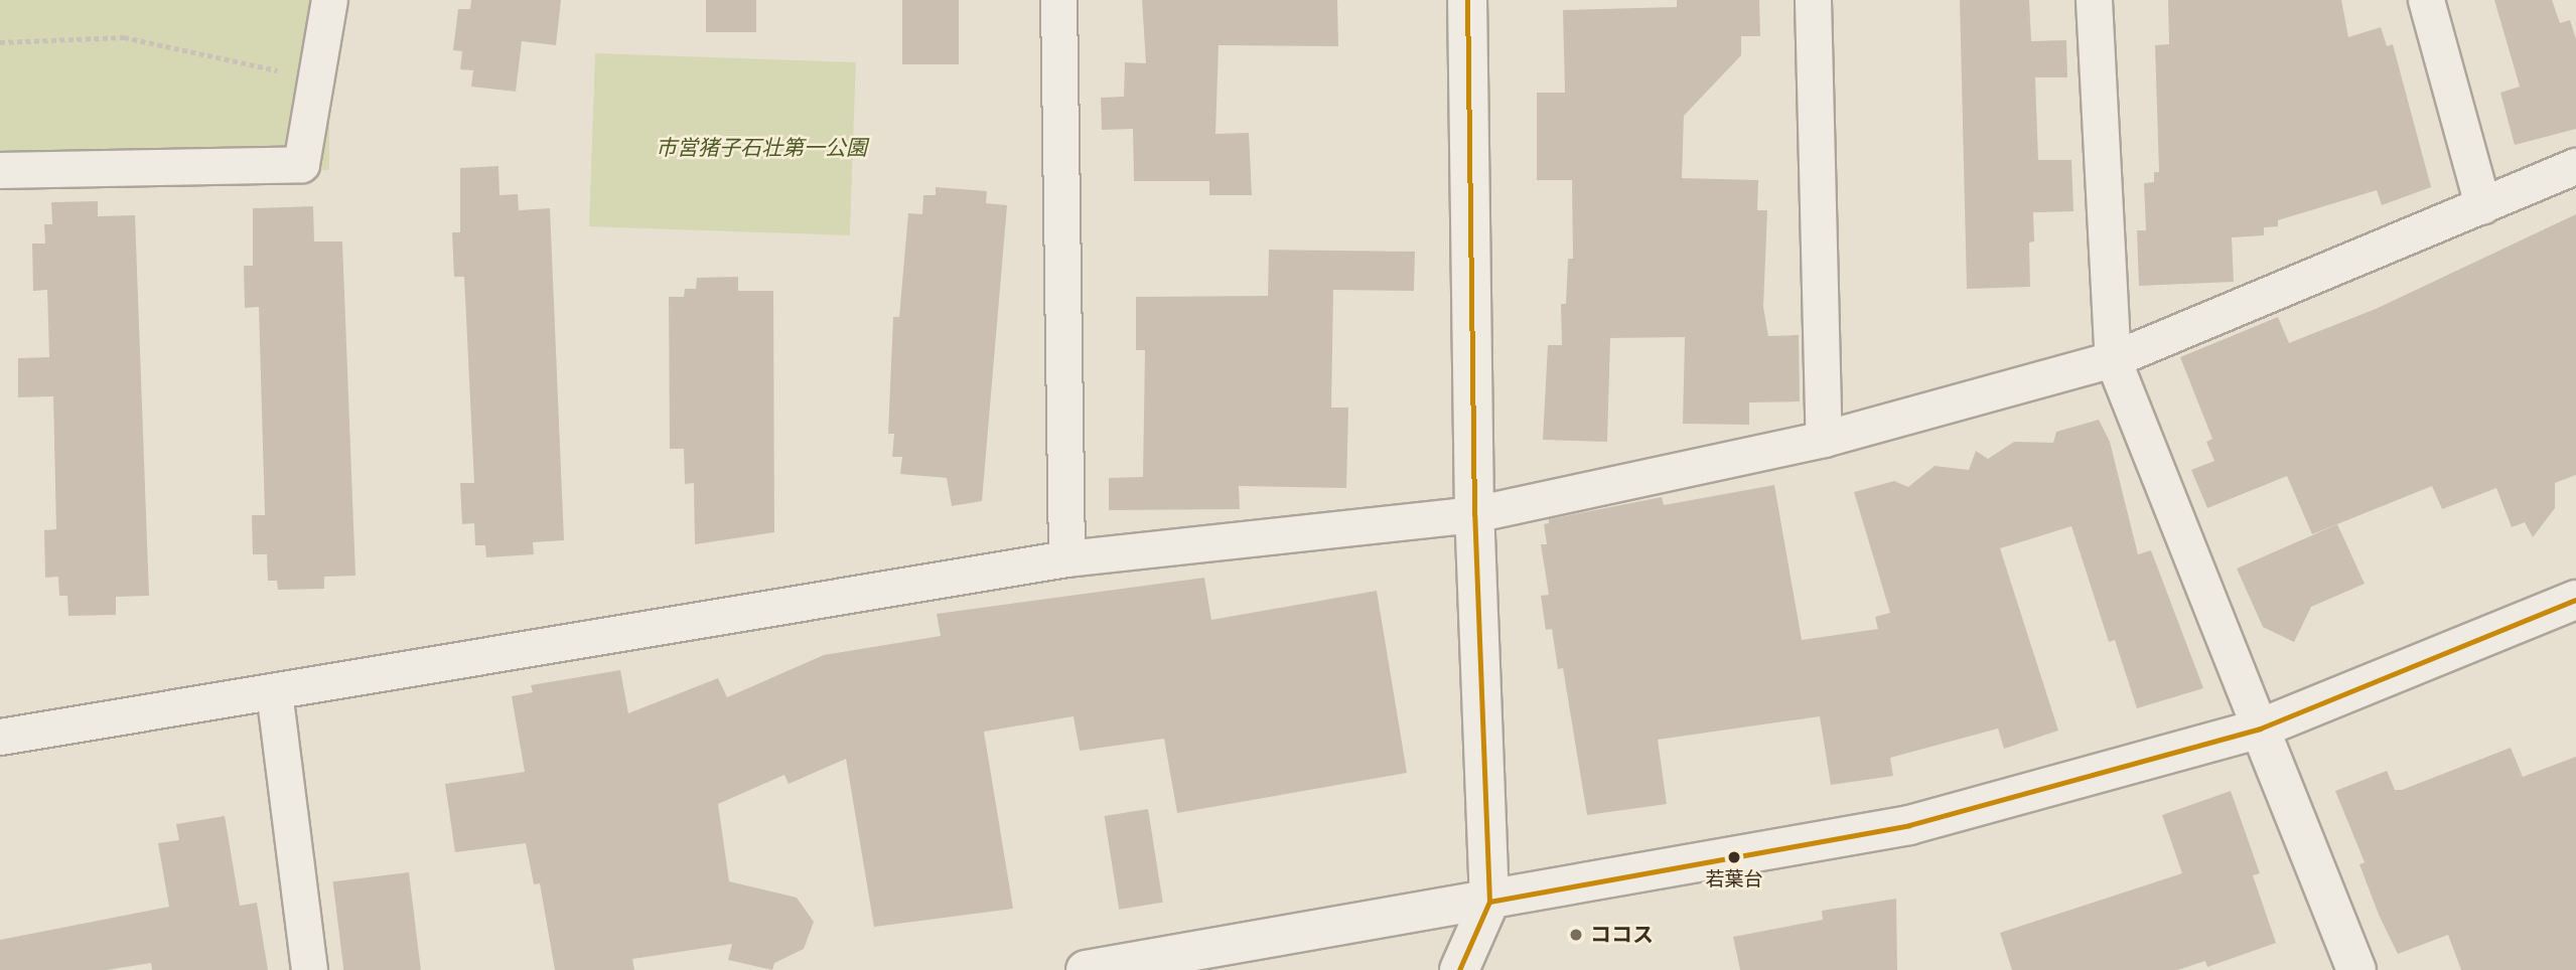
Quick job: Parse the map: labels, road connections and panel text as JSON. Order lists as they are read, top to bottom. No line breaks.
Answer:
{"parks":["市営猪子石壮第一公園"],"places":["若葉台","ココス"]}
